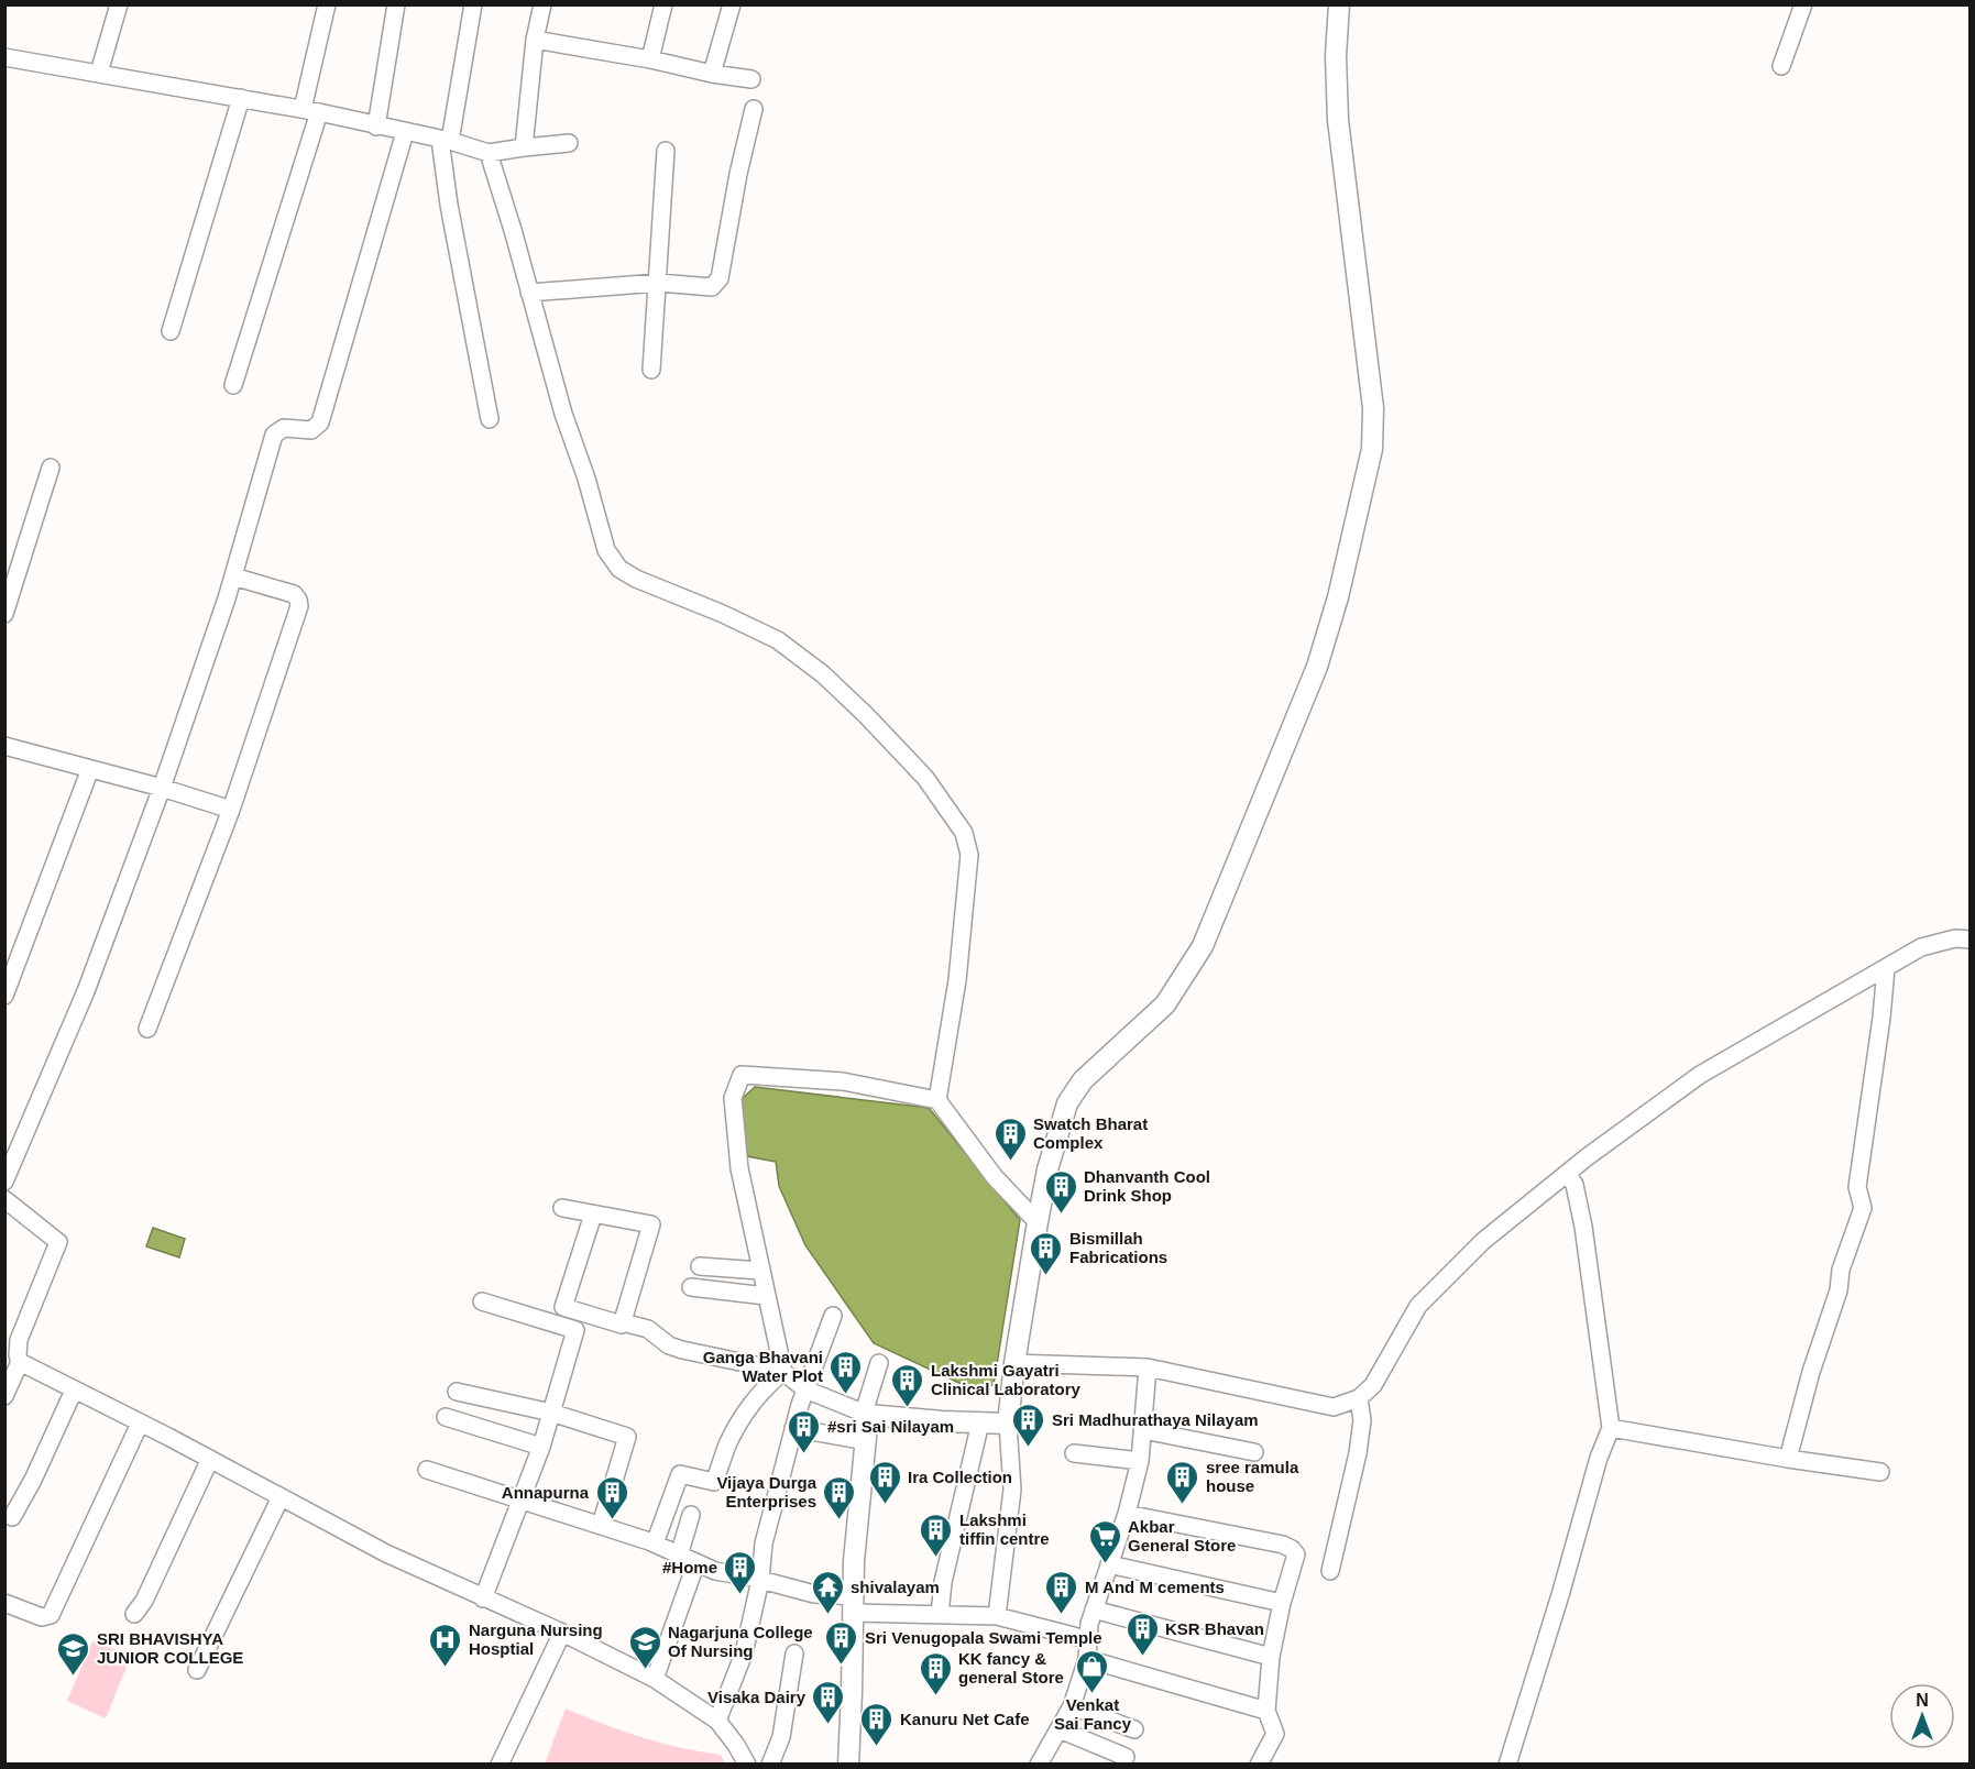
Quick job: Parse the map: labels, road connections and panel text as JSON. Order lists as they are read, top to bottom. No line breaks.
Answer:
{"places":{"building":["Swatch Bharat Complex","Dhanvanth Cool Drink Shop","Bismillah Fabrications","Ganga Bhavani Water Plot","Lakshmi Gayatri Clinical Laboratory","Sri Madhurathaya Nilayam","#sri Sai Nilayam","Ira Collection","sree ramula house","Annapurna","Vijaya Durga Enterprises","Lakshmi tiffin centre","#Home","M And M cements","KSR Bhavan","Sri Venugopala Swami Temple","KK fancy & general Store","Visaka Dairy","Kanuru Net Cafe"],"supermarket":["Akbar General Store"],"temple":["shivalayam"],"hospital":["Narguna Nursing Hosptial"],"school or university":["Nagarjuna College Of Nursing","SRI BHAVISHYA JUNIOR COLLEGE"],"shop":["Venkat Sai Fancy"]},"north":"top"}
